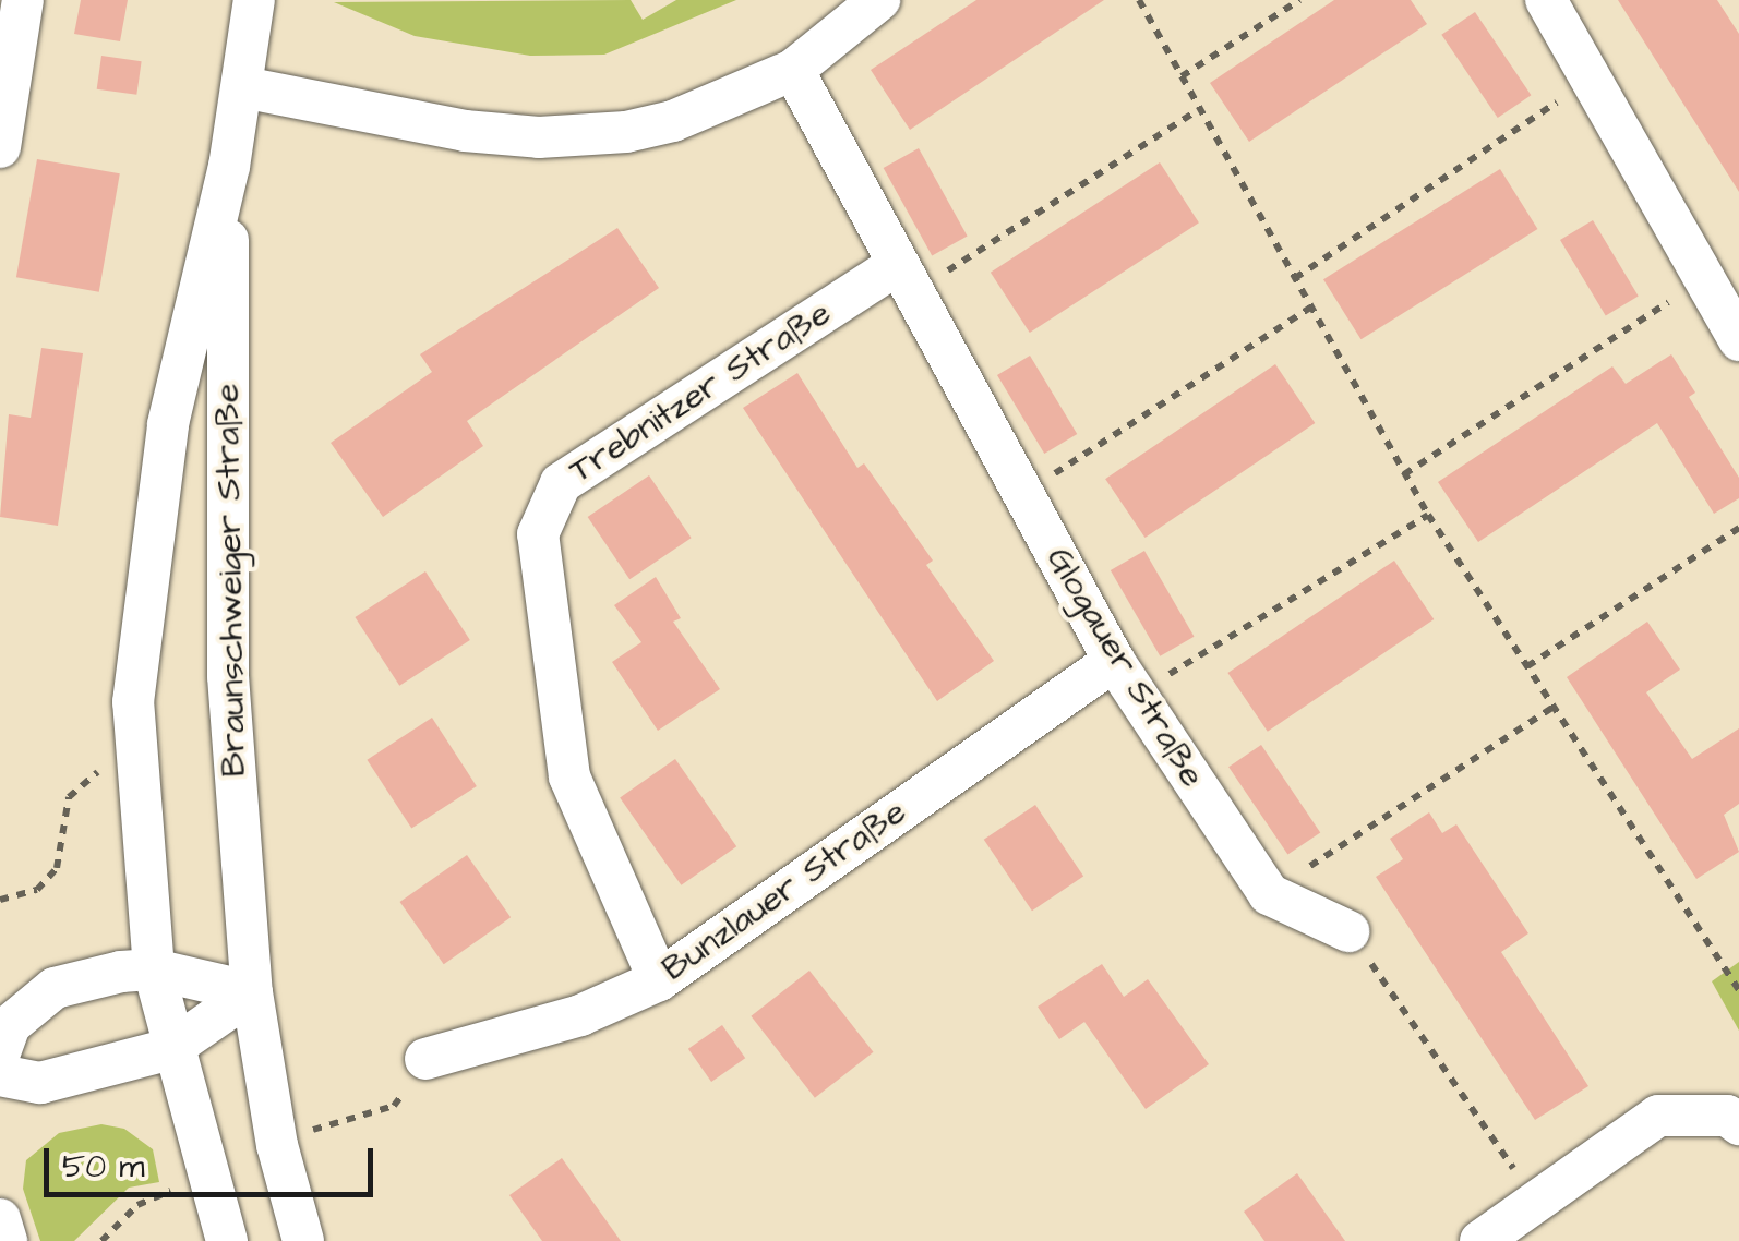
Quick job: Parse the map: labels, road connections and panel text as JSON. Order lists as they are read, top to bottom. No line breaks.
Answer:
{"streets":{"street":["Trebnitzer Straße","Braunschweiger Straße","Glogauer Straße","Bunzlauer Straße"]},"crossings":[["Trebnitzer Straße","Glogauer Straße"],["Trebnitzer Straße","Bunzlauer Straße"],["Glogauer Straße","Bunzlauer Straße"]],"scale_bar":"50 m"}
